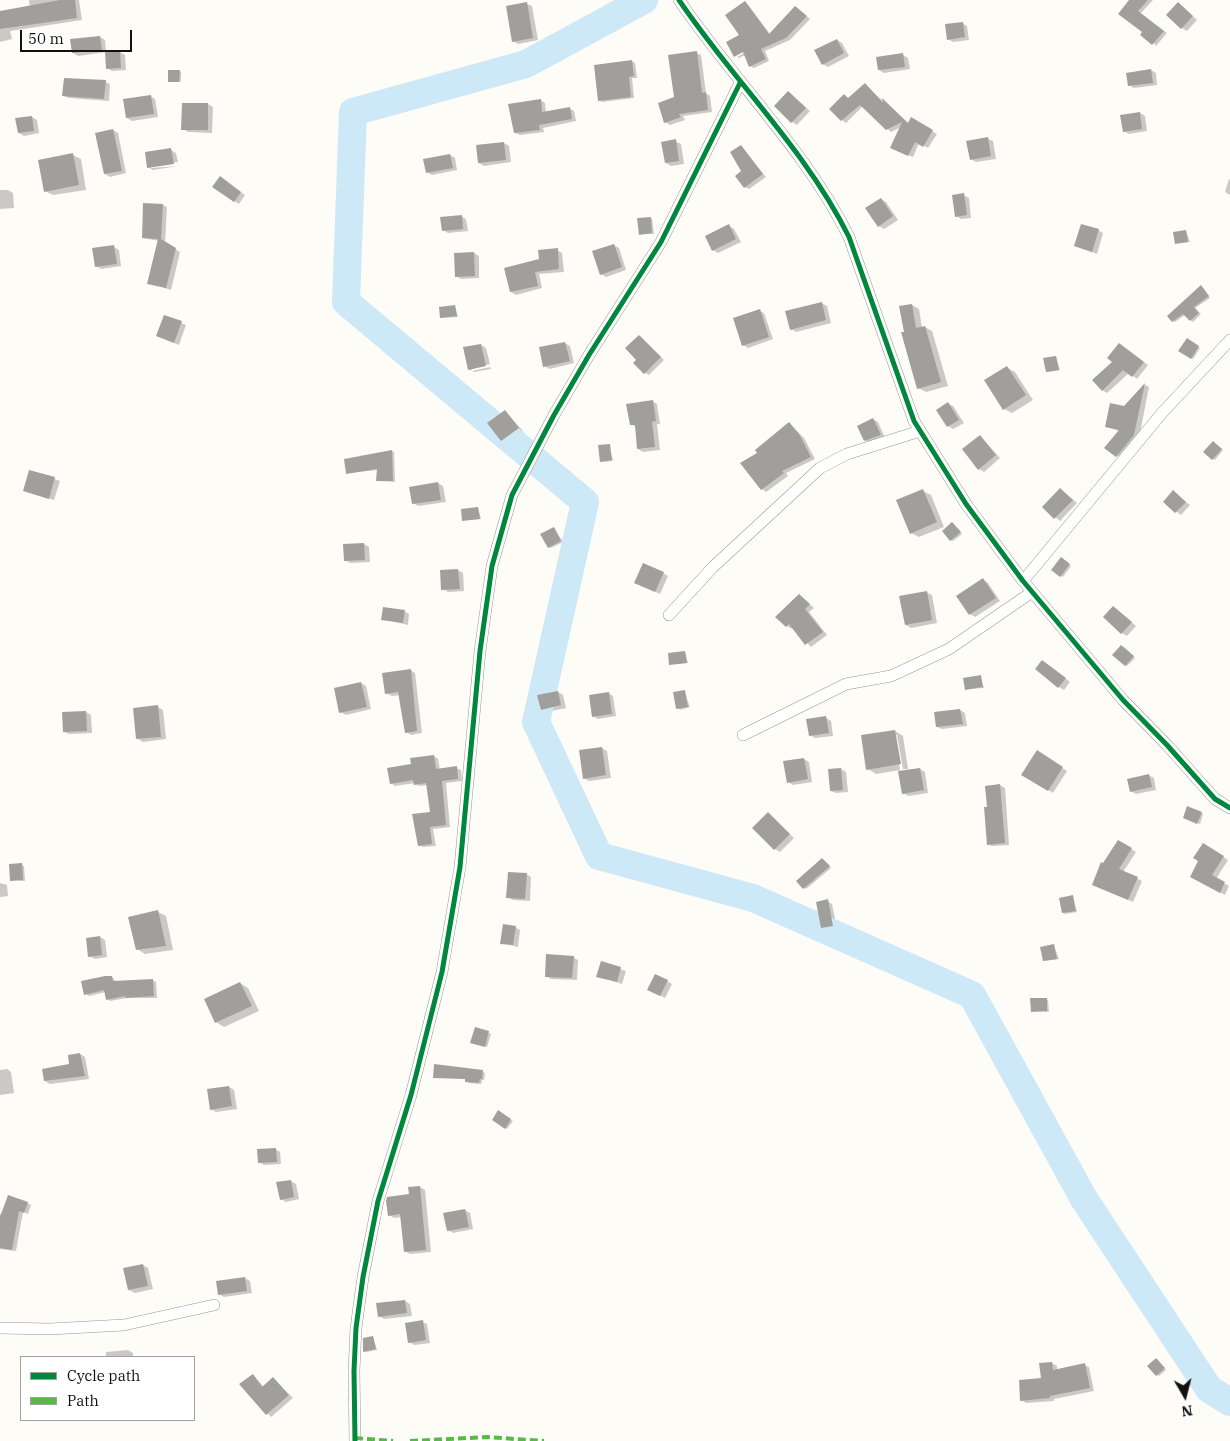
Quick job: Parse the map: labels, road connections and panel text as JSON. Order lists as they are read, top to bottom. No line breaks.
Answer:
{"legend":["Cycle path","Path"],"scale_bar":"50 m","north":"bottom"}
